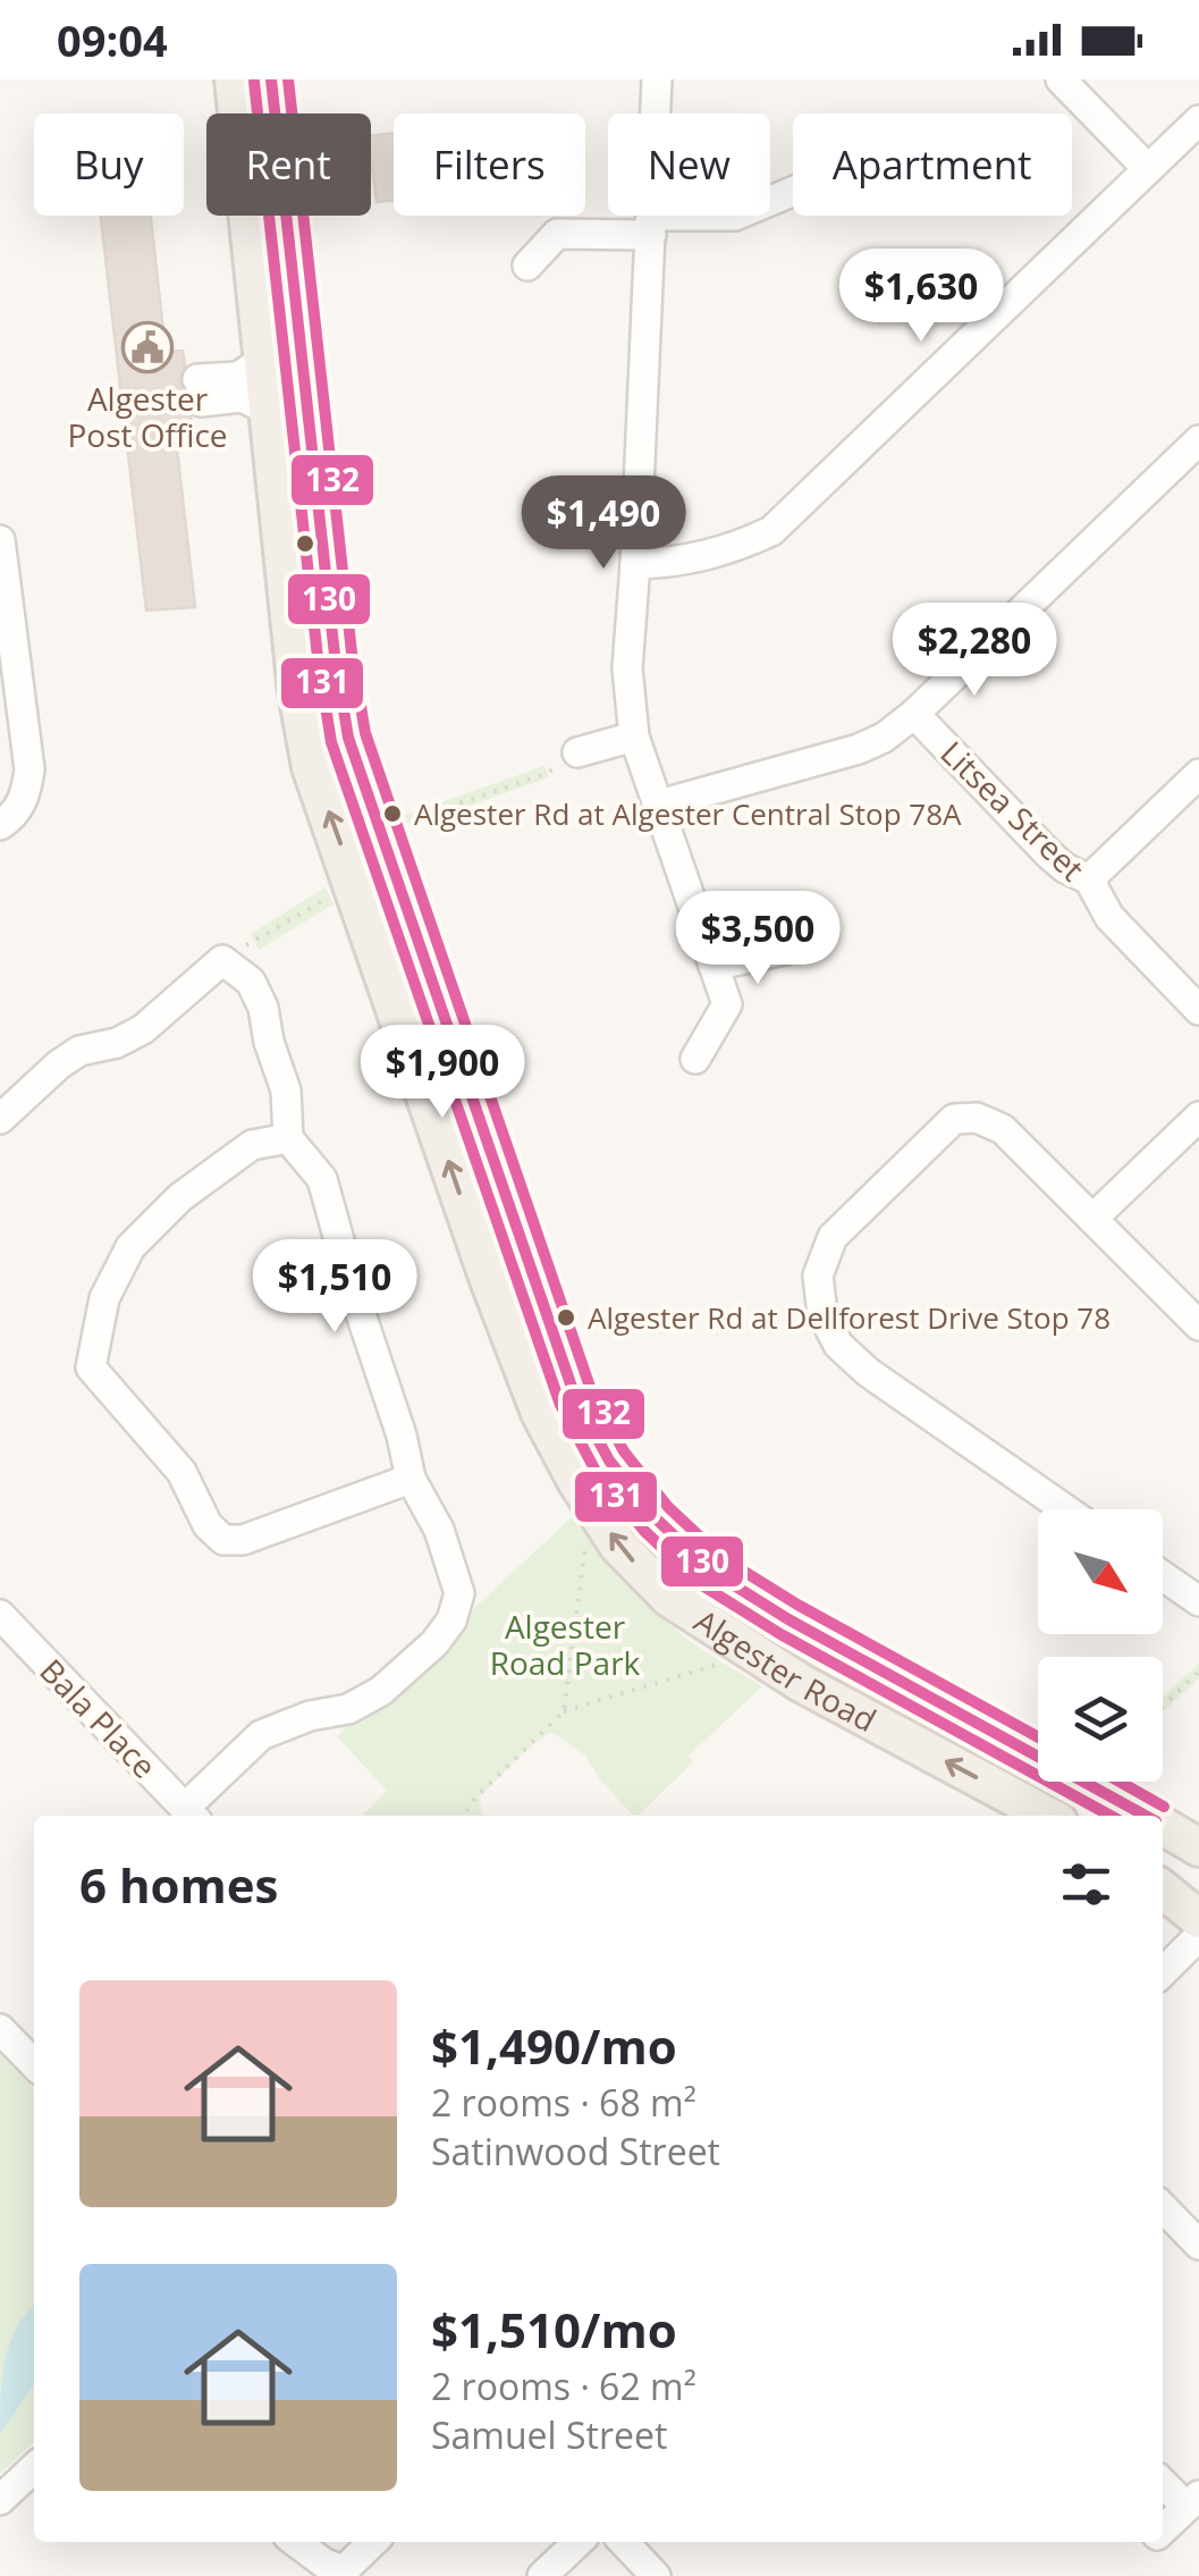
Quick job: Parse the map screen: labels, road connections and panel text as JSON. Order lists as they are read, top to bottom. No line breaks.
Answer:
{"streets":{"main road":["Algester Road"],"street":["Litsea Street","Bala Place"]},"parks":["Algester Road Park"],"places":{"public building":["Algester Post Office"],"other":["Algester Rd at Algester Central Stop 78A","Algester Rd at Dellforest Drive Stop 78"]},"lines":["transit line 130","transit line 132","transit line 131"],"north":"bottom right","page":{"status":"09:04","chip":["Buy","Rent","Filters","New","Apartment"],"price":["$1,630","$1,490","$2,280","$3,500","$1,900","$1,510"],"heading":"6 homes","list":[{"name":"$1,490/mo","note":"2 rooms · 68 m² · Satinwood Street"},{"name":"$1,510/mo","note":"2 rooms · 62 m² · Samuel Street"}]}}
